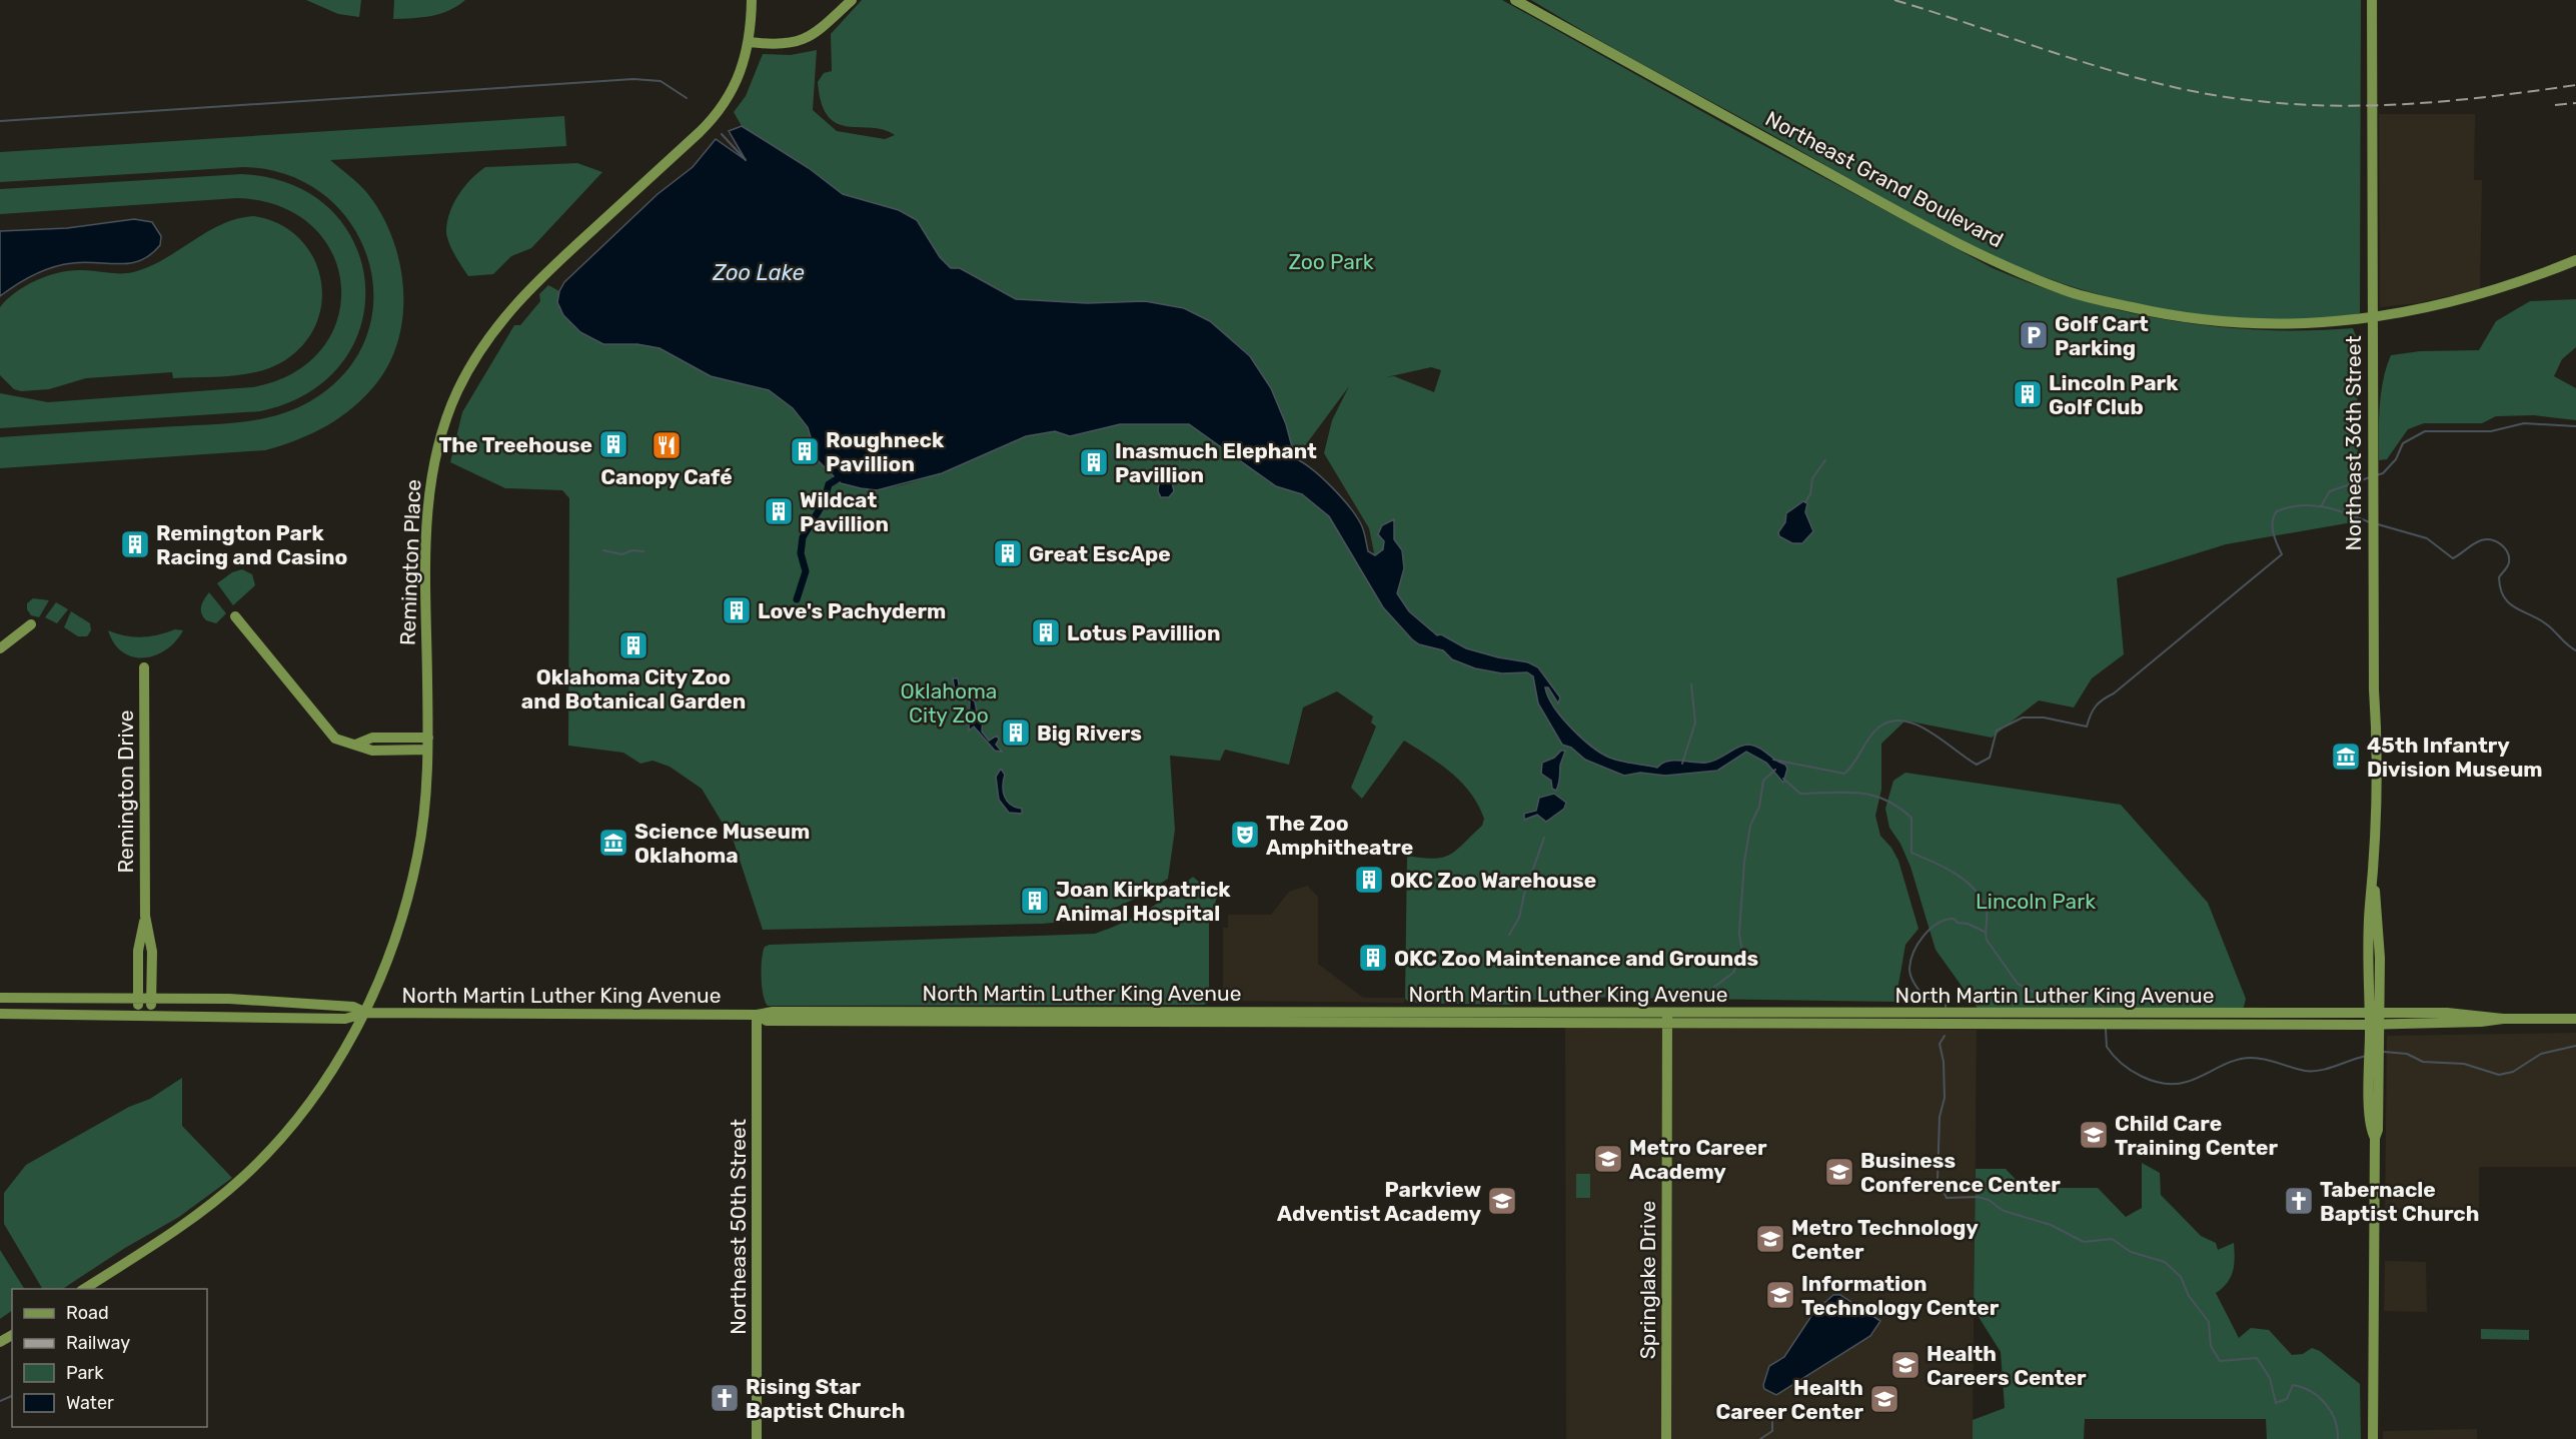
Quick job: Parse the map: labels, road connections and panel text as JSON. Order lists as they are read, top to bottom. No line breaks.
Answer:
{"streets":{"main road":["Northeast Grand Boulevard","Northeast 36th Street","Remington Place","Remington Drive","North Martin Luther King Avenue","Northeast 50th Street","Springlake Drive"]},"crossings":[["Northeast Grand Boulevard","Northeast 36th Street"],["Northeast 36th Street","North Martin Luther King Avenue"],["Remington Place","North Martin Luther King Avenue"],["Remington Drive","North Martin Luther King Avenue"],["North Martin Luther King Avenue","Northeast 50th Street"],["North Martin Luther King Avenue","Springlake Drive"]],"water":["Zoo Lake"],"parks":["Zoo Park","Oklahoma City Zoo","Lincoln Park"],"places":{"parking":["Golf Cart Parking"],"building":["Lincoln Park Golf Club","The Treehouse","Roughneck Pavillion","Inasmuch Elephant Pavillion","Wildcat Pavillion","Remington Park Racing and Casino","Great EscApe","Love's Pachyderm","Lotus Pavillion","Oklahoma City Zoo and Botanical Garden","Big Rivers","OKC Zoo Warehouse","Joan Kirkpatrick Animal Hospital","OKC Zoo Maintenance and Grounds"],"restaurant":["Canopy Café"],"museum":["45th Infantry Division Museum","Science Museum Oklahoma"],"theatre":["The Zoo Amphitheatre"],"school or university":["Child Care Training Center","Metro Career Academy","Business Conference Center","Parkview Adventist Academy","Metro Technology Center","Information Technology Center","Health Careers Center","Health Career Center"],"church":["Tabernacle Baptist Church","Rising Star Baptist Church"]},"legend":["Road","Railway","Park","Water"]}
